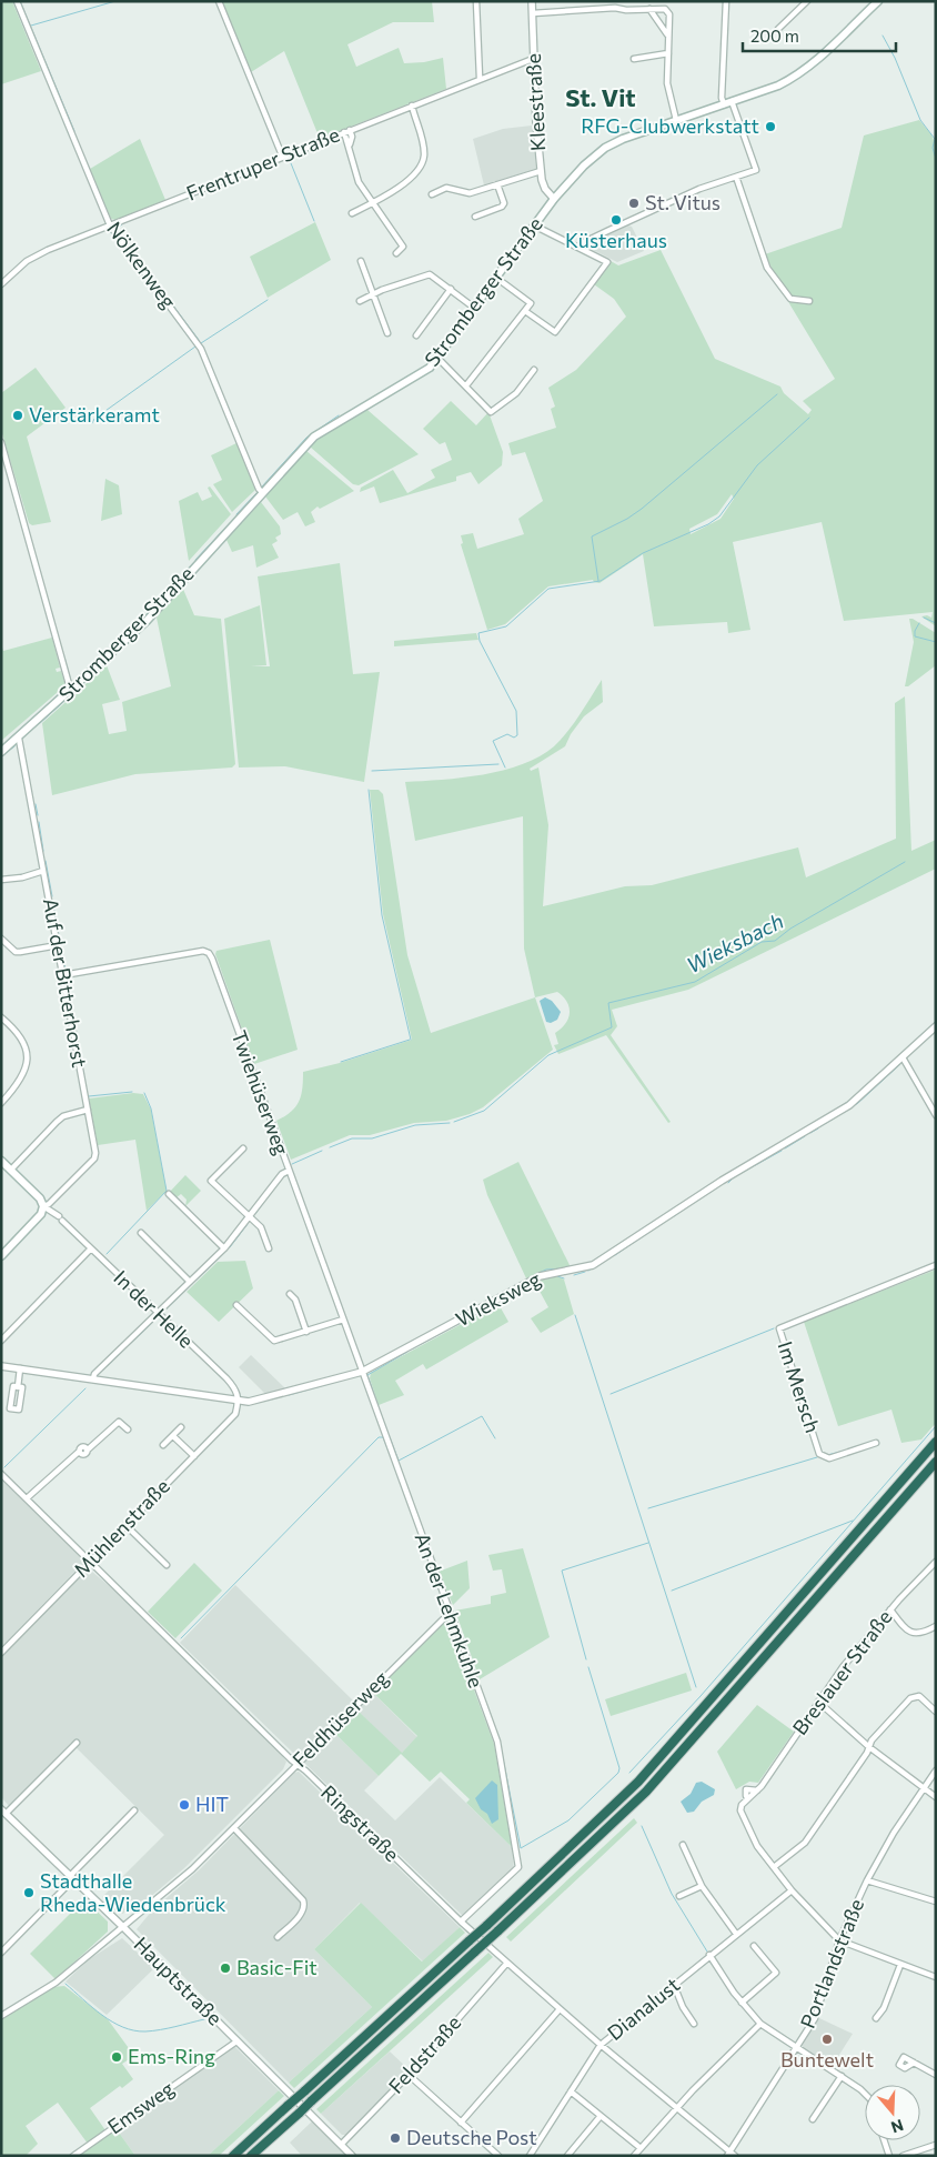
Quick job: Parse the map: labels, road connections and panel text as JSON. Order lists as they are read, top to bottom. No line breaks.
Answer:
{"streets":{"main road":["Stromberger Straße"],"street":["Kleestraße","Frentruper Straße","Nölkenweg","Auf der Bitterhorst","Twiehüserweg","Wieksweg","In der Helle","Im Mersch","Mühlenstraße","An der Lehmkuhle","Breslauer Straße","Feldhüserweg","Ringstraße","Portlandstraße","Hauptstraße","Dianalust","Feldstraße","Emsweg"]},"crossings":[["Kleestraße","Frentruper Straße"],["Kleestraße","Stromberger Straße"],["Frentruper Straße","Nölkenweg"],["Nölkenweg","Stromberger Straße"],["Stromberger Straße","Auf der Bitterhorst"],["Auf der Bitterhorst","Twiehüserweg"],["Auf der Bitterhorst","In der Helle"],["Twiehüserweg","Wieksweg"],["Twiehüserweg","An der Lehmkuhle"],["Wieksweg","In der Helle"],["Wieksweg","Mühlenstraße"],["Wieksweg","An der Lehmkuhle"],["In der Helle","Mühlenstraße"],["Mühlenstraße","Ringstraße"],["An der Lehmkuhle","Feldhüserweg"],["An der Lehmkuhle","Ringstraße"],["Feldhüserweg","Ringstraße"],["Feldhüserweg","Hauptstraße"],["Ringstraße","Portlandstraße"],["Ringstraße","Dianalust"],["Ringstraße","Feldstraße"],["Hauptstraße","Feldstraße"],["Hauptstraße","Emsweg"]],"districts":["St. Vit"],"water":["Wieksbach"],"places":["RFG-Clubwerkstatt","St. Vitus","Küsterhaus","Verstärkeramt","HIT","Stadthalle Rheda-Wiedenbrück","Basic-Fit","Buntewelt","Ems-Ring","Deutsche Post"],"scale_bar":"200 m","north":"bottom"}
